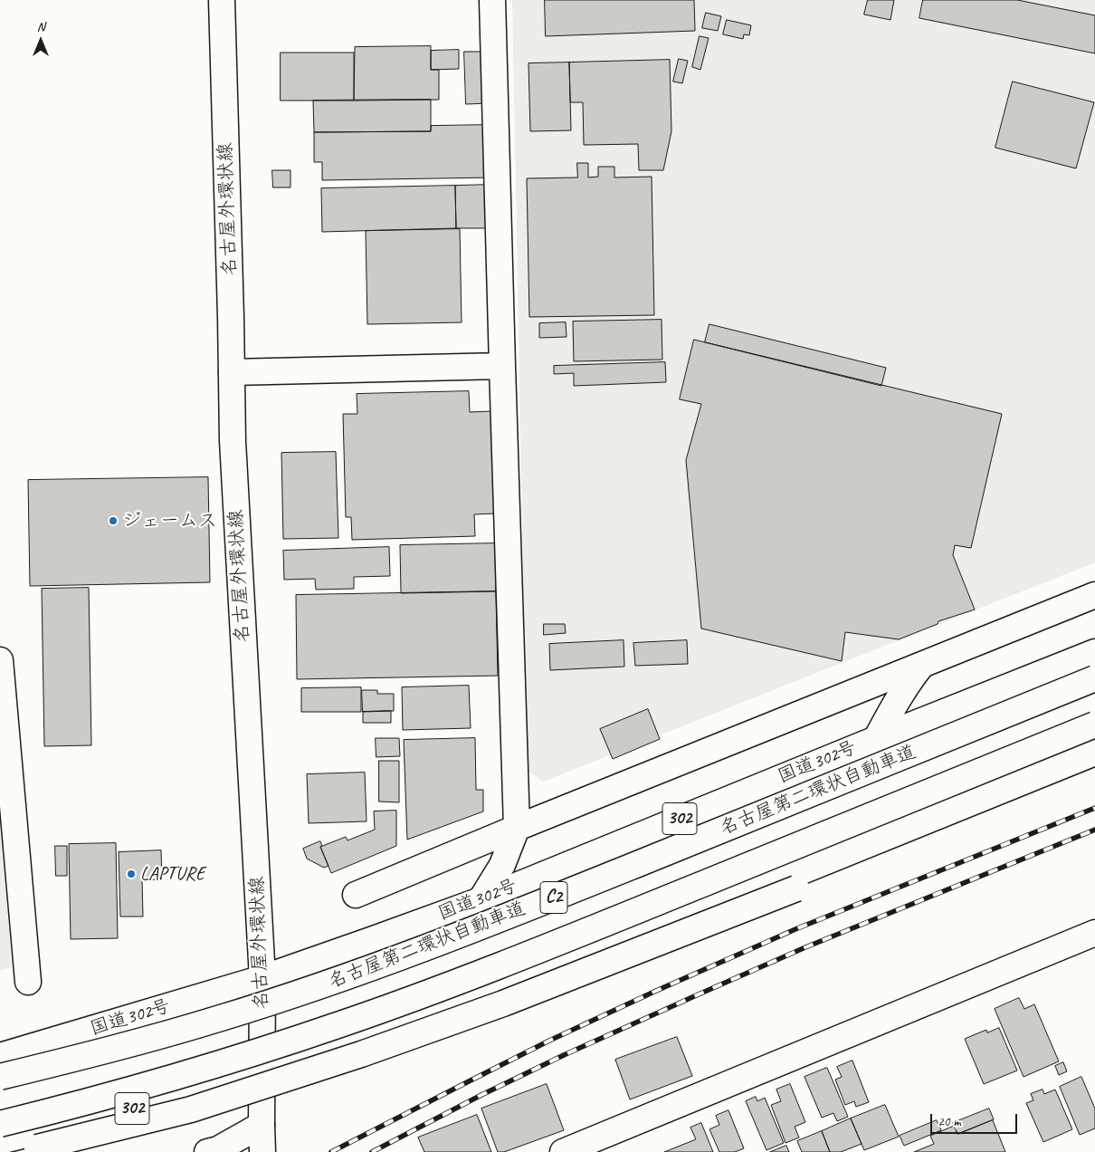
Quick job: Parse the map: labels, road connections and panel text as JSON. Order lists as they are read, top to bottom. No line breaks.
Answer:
{"streets":{"main road":["名古屋外環状線","国道302号","名古屋第二環状自動車道","302","C2"]},"crossings":[["名古屋外環状線","国道302号"],["名古屋外環状線","302"]],"places":["ジェームス","LAPTURE"],"scale_bar":"20 m","north":"top"}
